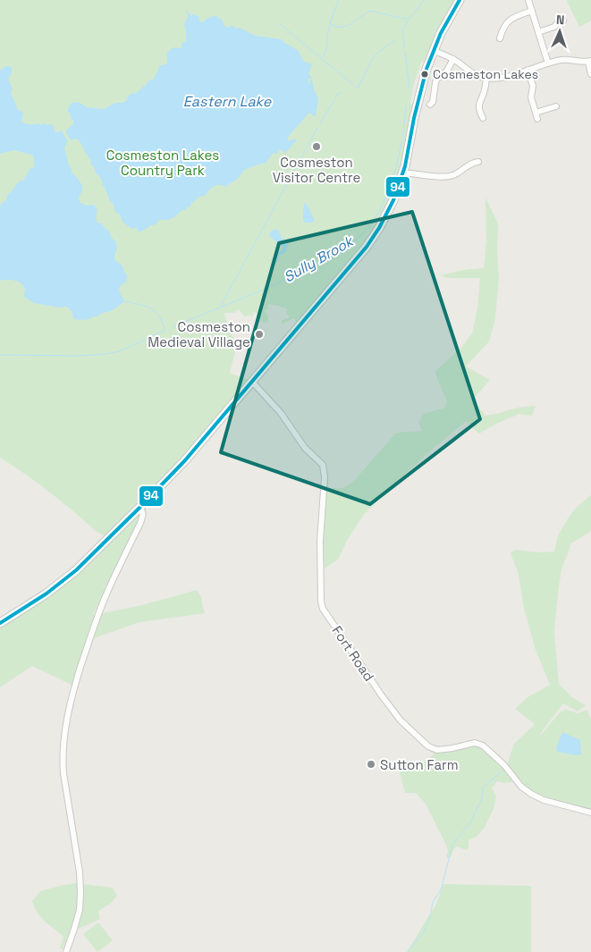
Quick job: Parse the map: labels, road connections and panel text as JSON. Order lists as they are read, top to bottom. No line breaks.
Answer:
{"streets":{"street":["Fort Road"]},"water":["Eastern Lake","Sully Brook"],"parks":["Cosmeston Lakes Country Park"],"places":["Cosmeston Lakes","Cosmeston Visitor Centre","Cosmeston Medieval Village","Sutton Farm"],"lines":["transit line 94"],"north":"top"}
